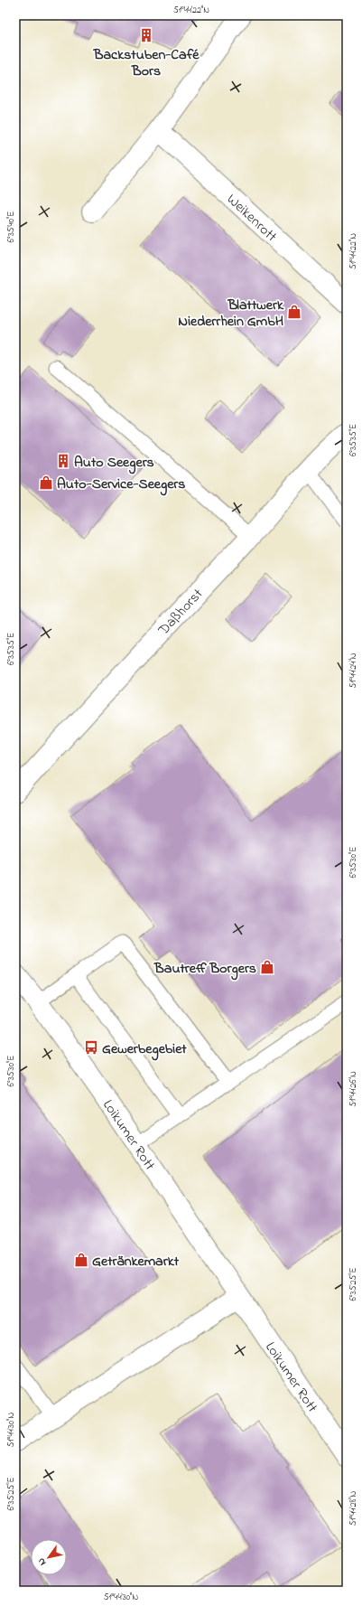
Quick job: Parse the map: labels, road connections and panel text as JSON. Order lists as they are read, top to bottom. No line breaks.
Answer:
{"streets":{"street":["Weikenrott","Daßhorst","Loikumer Rott"]},"places":{"building":["Backstuben-Café Bors","Auto Seegers"],"shop":["Blattwerk Niederrhein GmbH","Auto-Service-Seegers","Bautreff Borgers","Getränkemarkt"],"bus stop":["Gewerbegebiet"]},"north":"bottom left","coordinates":["51°44'22\"N","6°35'40\"E","6°35'35\"E","51°44'24\"N","6°35'30\"E","51°44'26\"N","6°35'25\"E","51°44'30\"N","51°44'28\"N"]}
